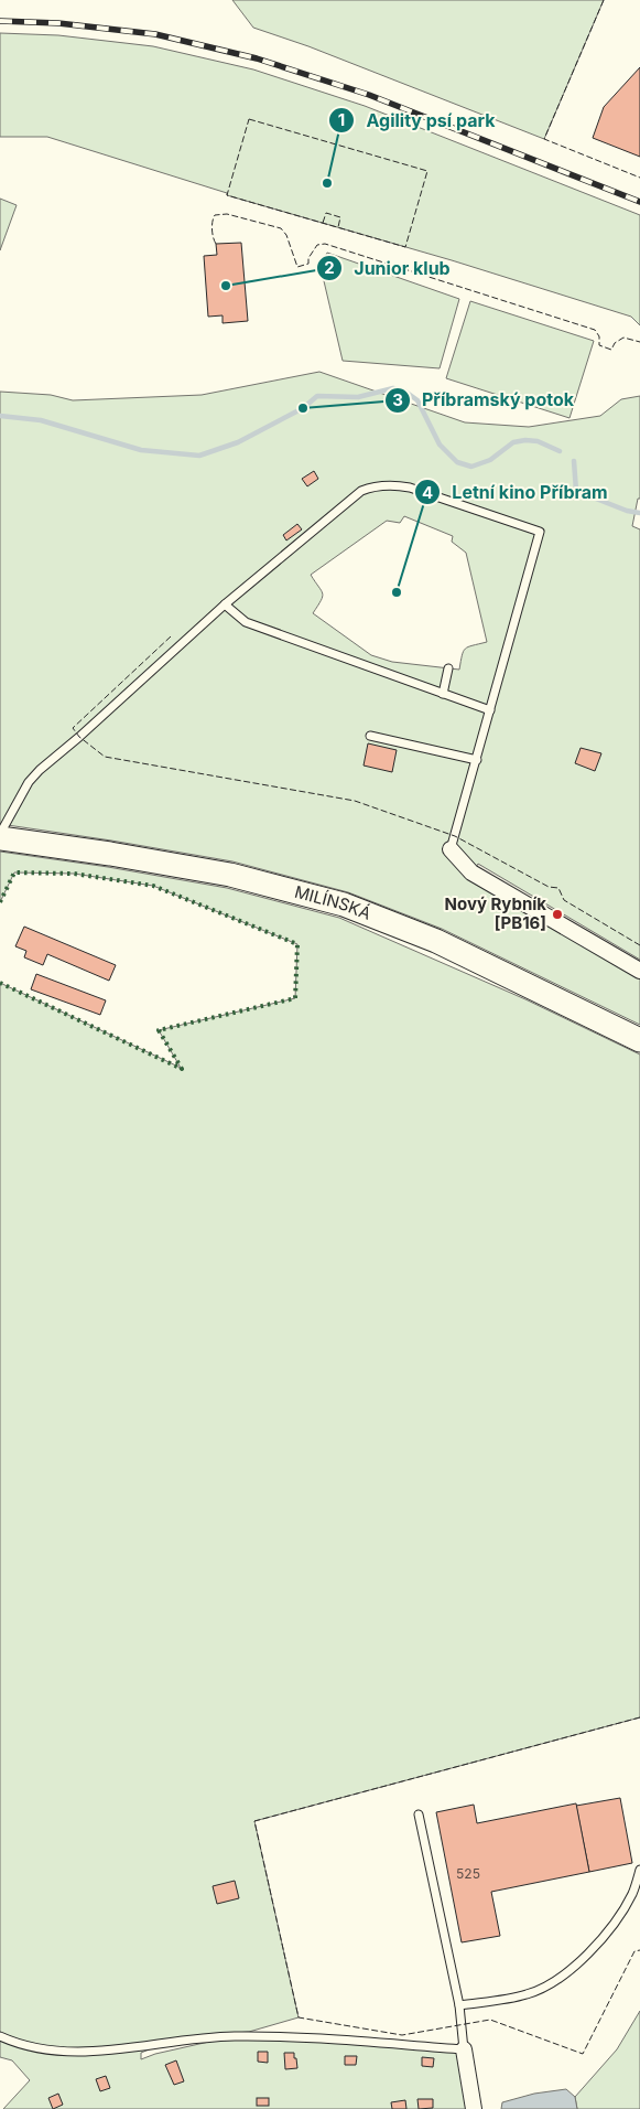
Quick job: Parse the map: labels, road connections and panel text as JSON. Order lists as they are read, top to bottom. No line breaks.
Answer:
{"streets":{"main road":["MILÍNSKÁ"]},"places":["Agility psí park","Junior klub","Příbramský potok","Letní kino Příbram","Nový Rybník [PB16]"],"house_numbers":["525"]}
